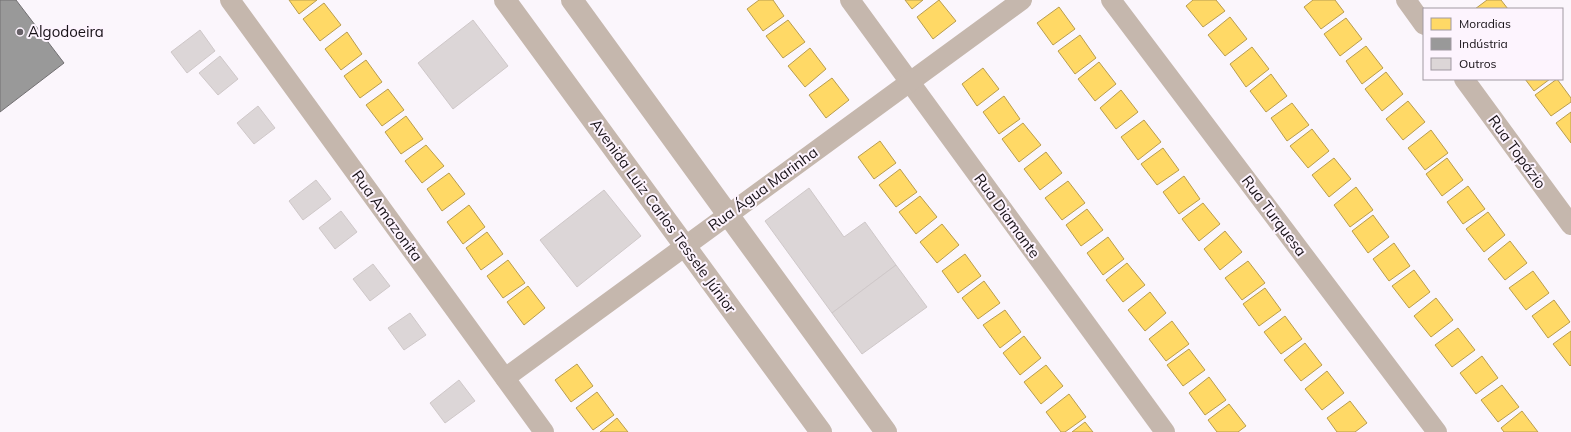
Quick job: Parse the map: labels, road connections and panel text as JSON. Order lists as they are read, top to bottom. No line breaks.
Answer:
{"streets":{"street":["Rua Topázio","Rua Água Marinha","Rua Amazonita","Avenida Luiz Carlos Tessele Júnior","Rua Diamante","Rua Turquesa"]},"crossings":[["Rua Água Marinha","Rua Amazonita"],["Rua Água Marinha","Avenida Luiz Carlos Tessele Júnior"],["Rua Água Marinha","Rua Diamante"]],"places":["Algodoeira"],"legend":["Moradias","Indústria","Outros"]}
